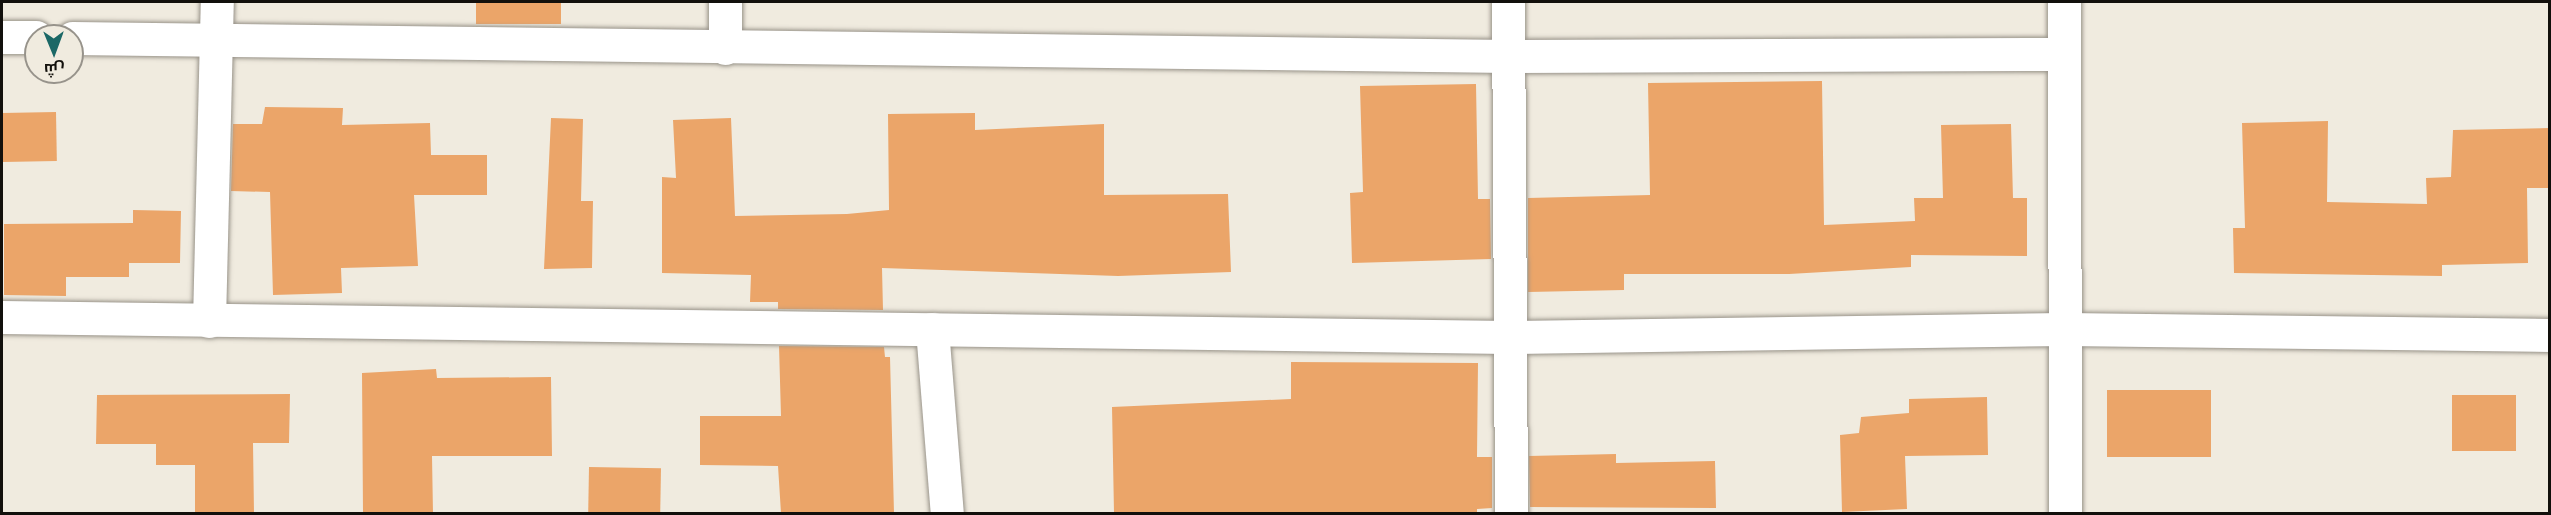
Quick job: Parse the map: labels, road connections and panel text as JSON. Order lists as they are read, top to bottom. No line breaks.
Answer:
{"north":"bottom"}
